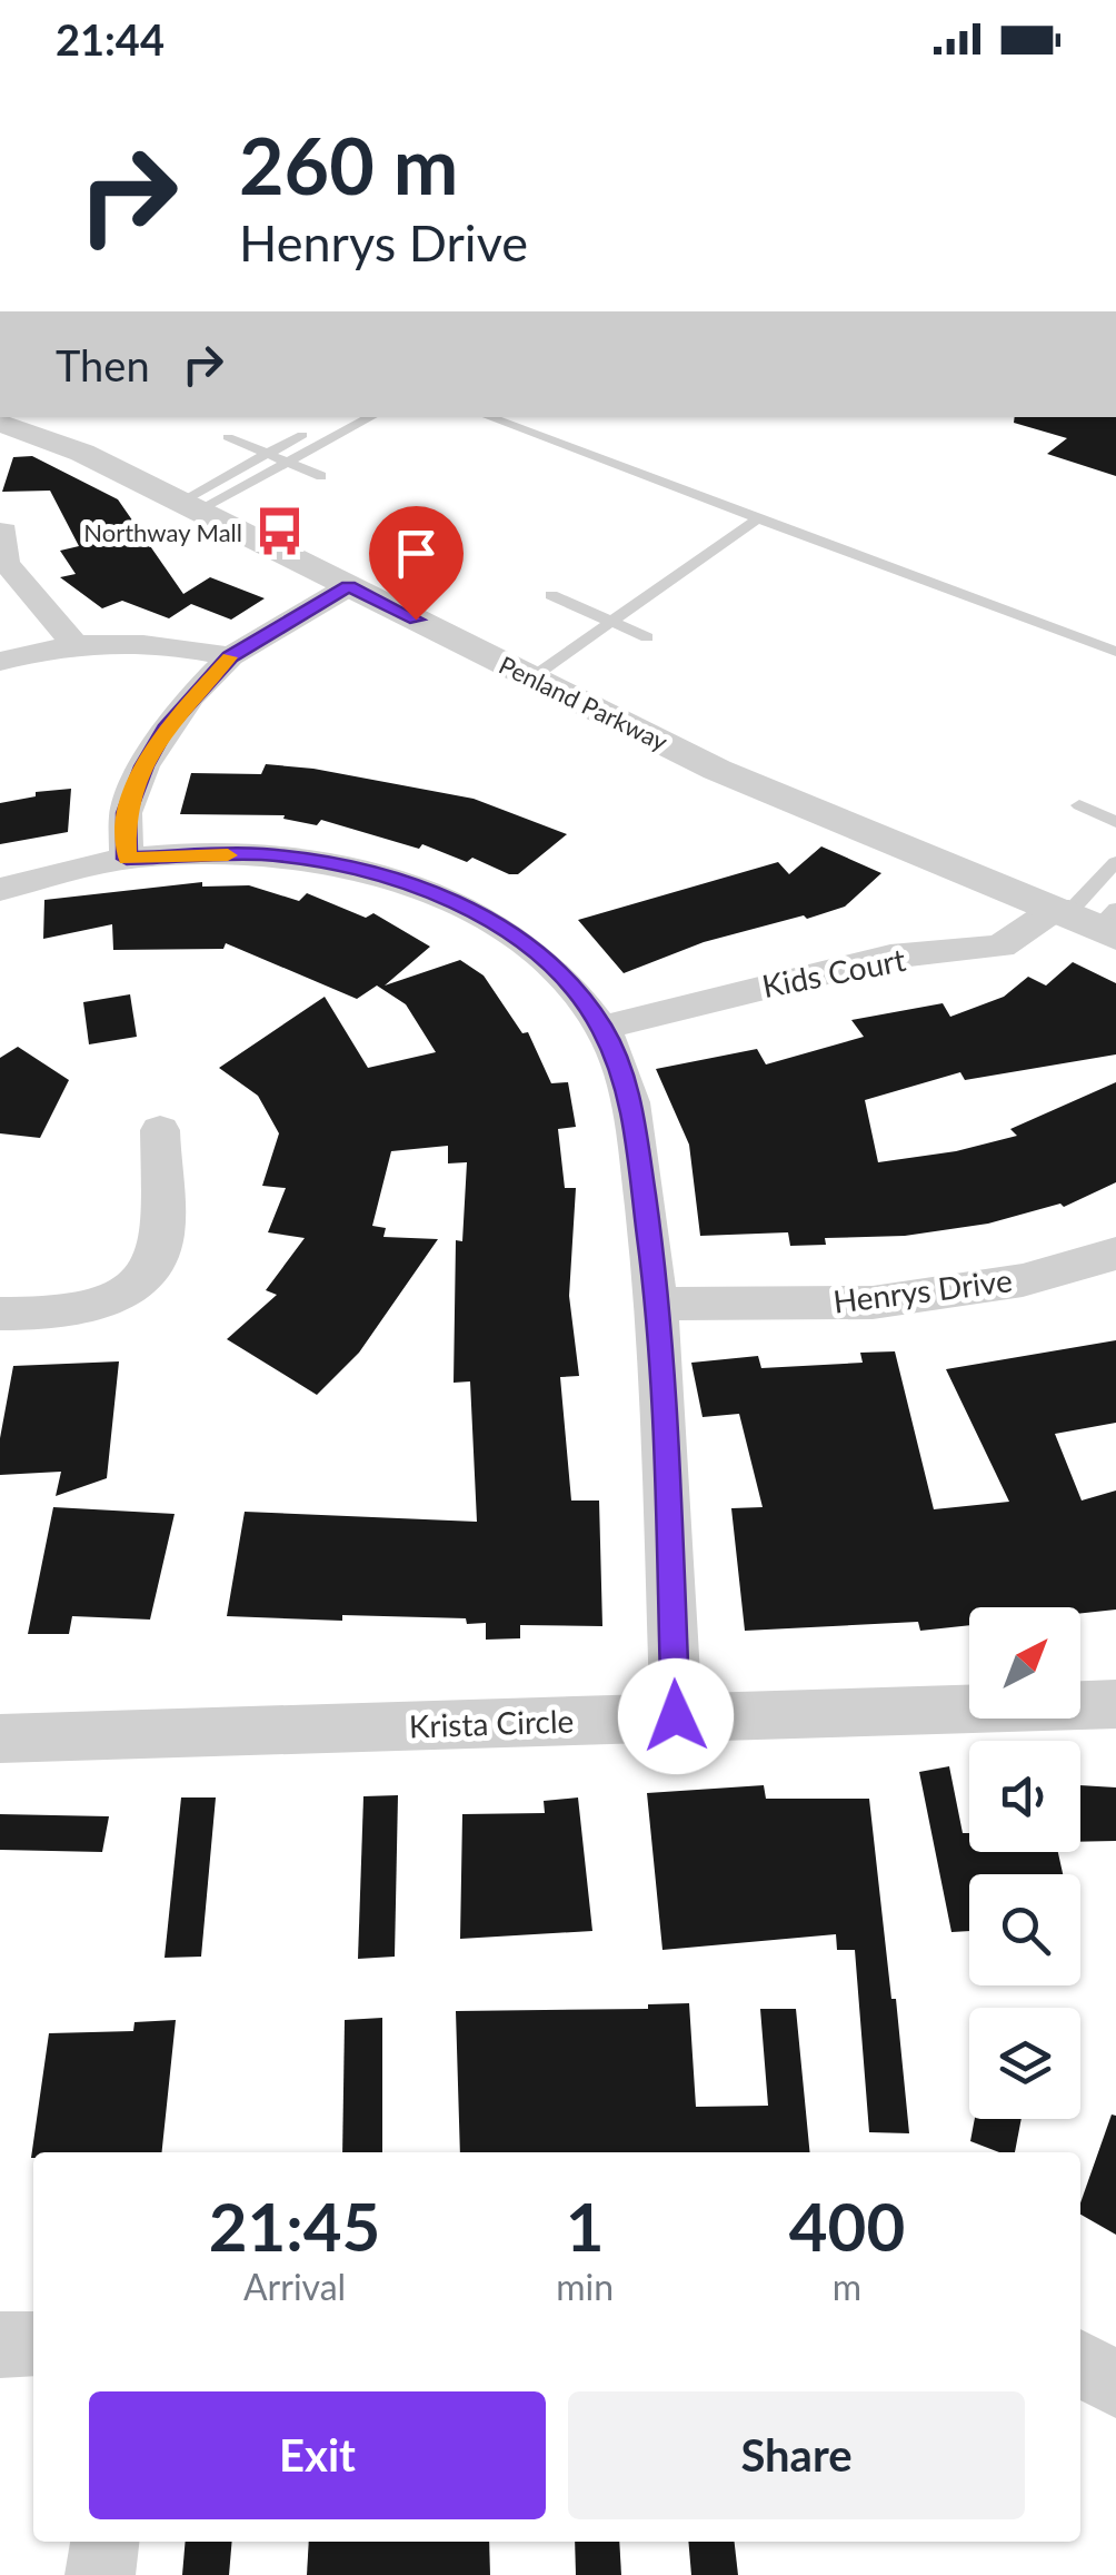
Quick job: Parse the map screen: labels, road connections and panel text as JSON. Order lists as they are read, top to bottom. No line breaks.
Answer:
{"streets":{"street":["Penland Parkway","Kids Court","Henrys Drive","Krista Circle"]},"crossings":[["Penland Parkway","Kids Court"]],"places":{"bus stop":["Northway Mall"]},"north":"top right","page":{"status":"21:44","turn":["260 m","Henrys Drive"],"then":"Then","eta":["21:45","Arrival","1","min","400","m"],"buttons":["Exit","Share"]}}
